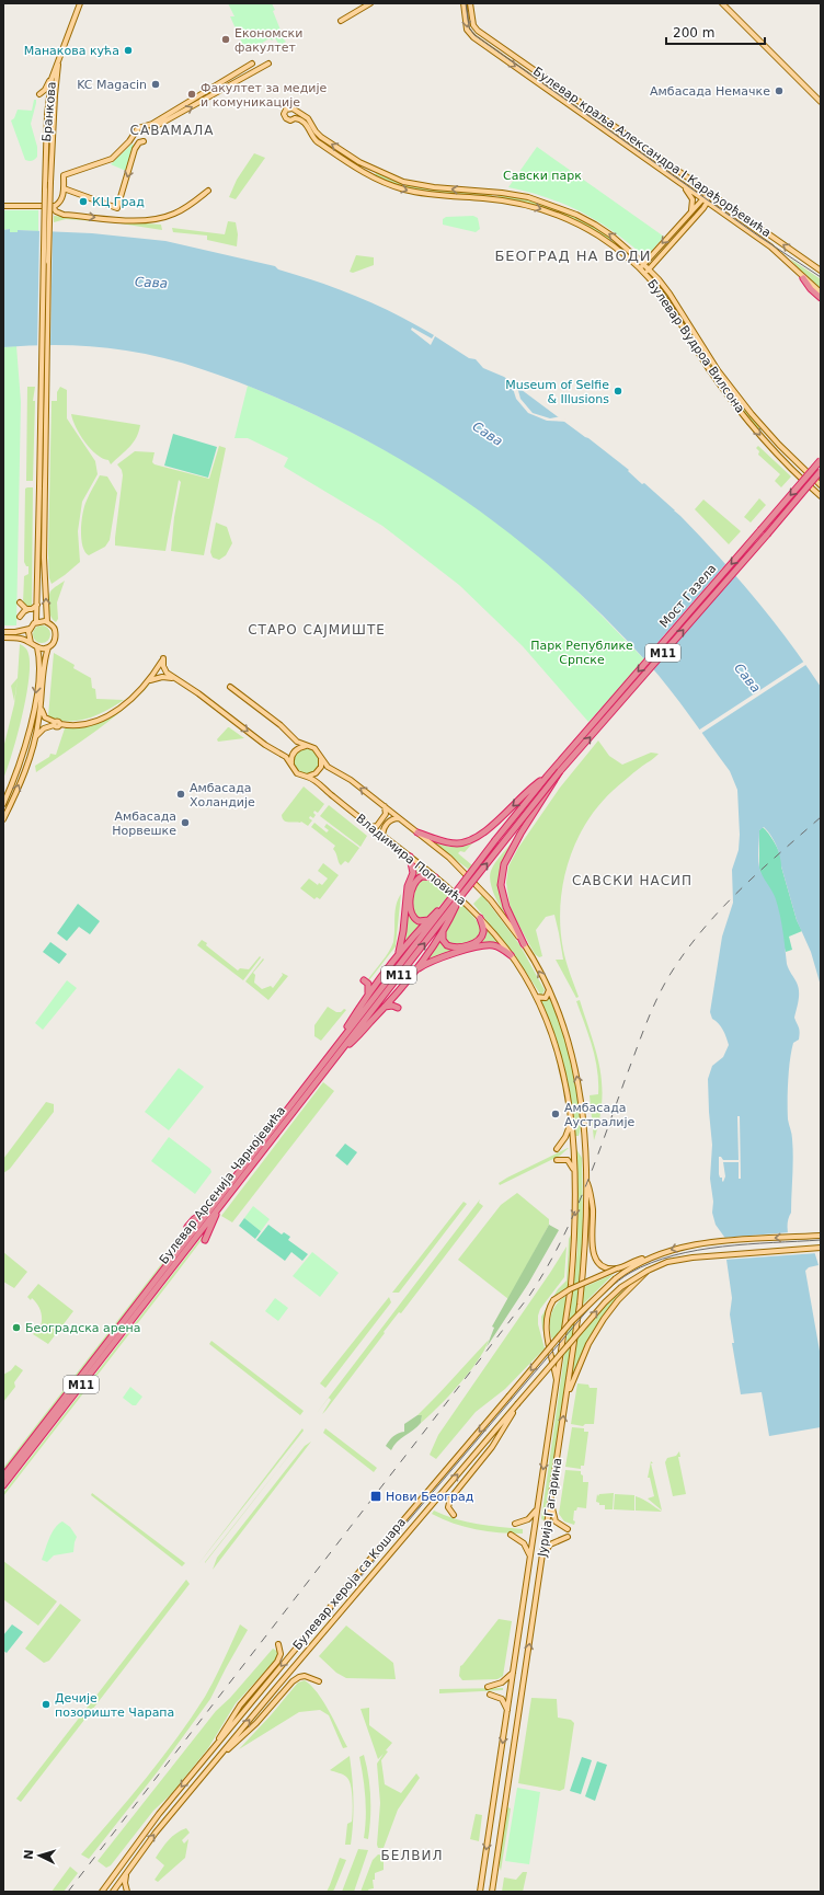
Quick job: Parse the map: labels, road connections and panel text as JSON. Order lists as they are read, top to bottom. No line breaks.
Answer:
{"streets":{"highway":["Мост Газела","M11","Булевар Арсенија Чарнојевића"],"main road":["Бранкова","Булевар краља Александра I Карађорђевића","Булевар Вудроа Вилсона","Владимира Поповића","Јурија Гагарина","Булевар хероја са Кошара"]},"crossings":[["Мост Газела","M11"],["M11","Булевар Арсенија Чарнојевића"],["Владимира Поповића","Јурија Гагарина"]],"districts":["САВАМАЛА","БЕОГРАД НА ВОДИ","СТАРО САЈМИШТЕ","САВСКИ НАСИП","БЕЛВИЛ"],"water":["Сава"],"parks":["Савски парк","Парк Републике Српске"],"places":{"other":["Економски факултет","Манакова кућа","KC Magacin","Амбасада Немачке","Факултет за медије и комуникације","КЦ Град","Museum of Selfie & Illusions","Амбасада Холандије","Амбасада Норвешке","Амбасада Аустралије","Београдска арена","Дечије позориште Чарапа"],"transit":["Нови Београд"]},"scale_bar":"200 m","north":"left"}
